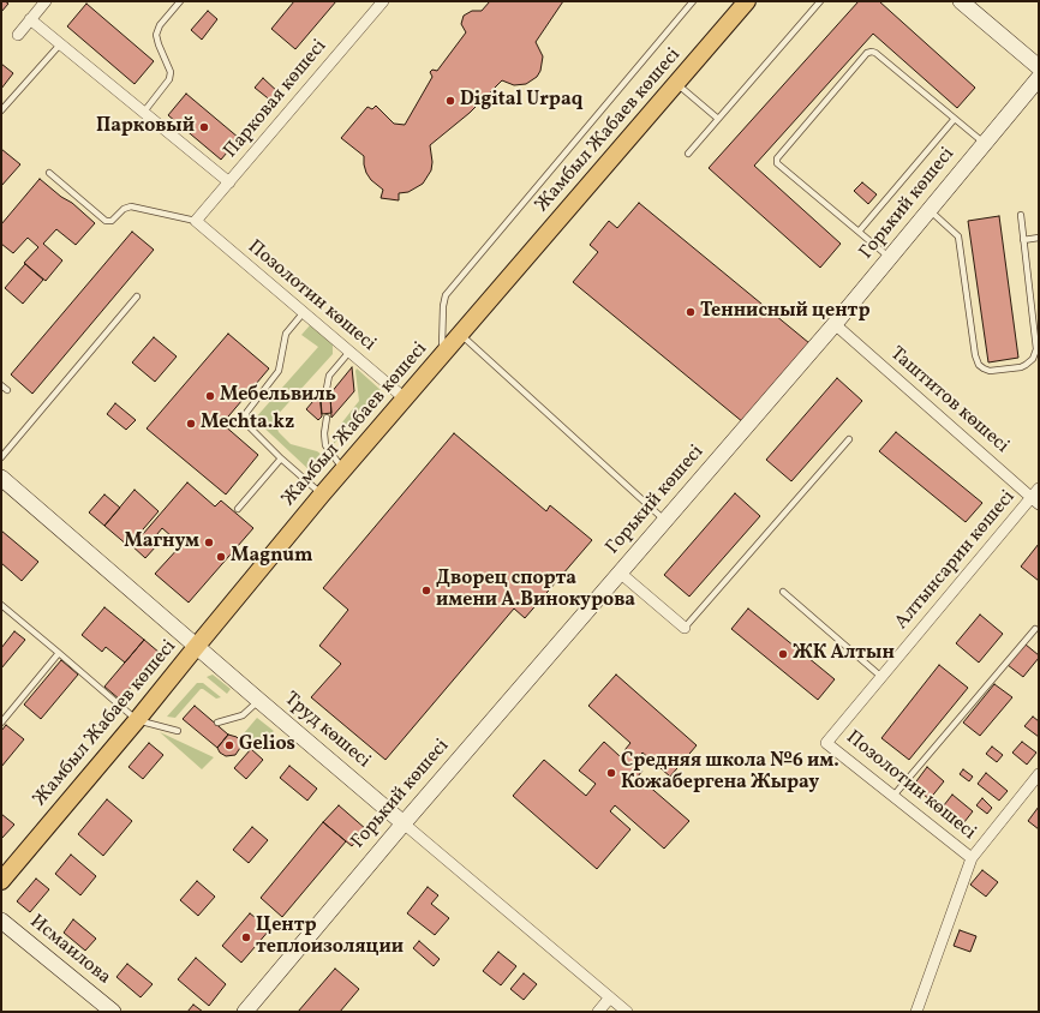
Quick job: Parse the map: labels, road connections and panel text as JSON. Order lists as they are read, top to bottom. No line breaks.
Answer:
{"streets":{"main road":["Жамбыл Жабаев көшесі"],"street":["Парковая көшесі","Горький көшесі","Позолотин көшесі","Таштитов көшесі","Алтынсарин көшесі","Труд көшесі","Исмаилова"]},"crossings":[["Парковая көшесі","Позолотин көшесі"],["Жамбыл Жабаев көшесі","Позолотин көшесі"],["Жамбыл Жабаев көшесі","Труд көшесі"],["Горький көшесі","Таштитов көшесі"],["Горький көшесі","Труд көшесі"],["Позолотин көшесі","Алтынсарин көшесі"],["Таштитов көшесі","Алтынсарин көшесі"]],"places":["Digital Urpaq","Парковый","Теннисный центр","Мебельвиль","Mechta.kz","Магнум","Magnum","Дворец спорта имени А.Винокурова","ЖК Алтын","Gelios","Средняя школа №6 им. Кожабергена Жырау","Центр теплоизоляции"]}
